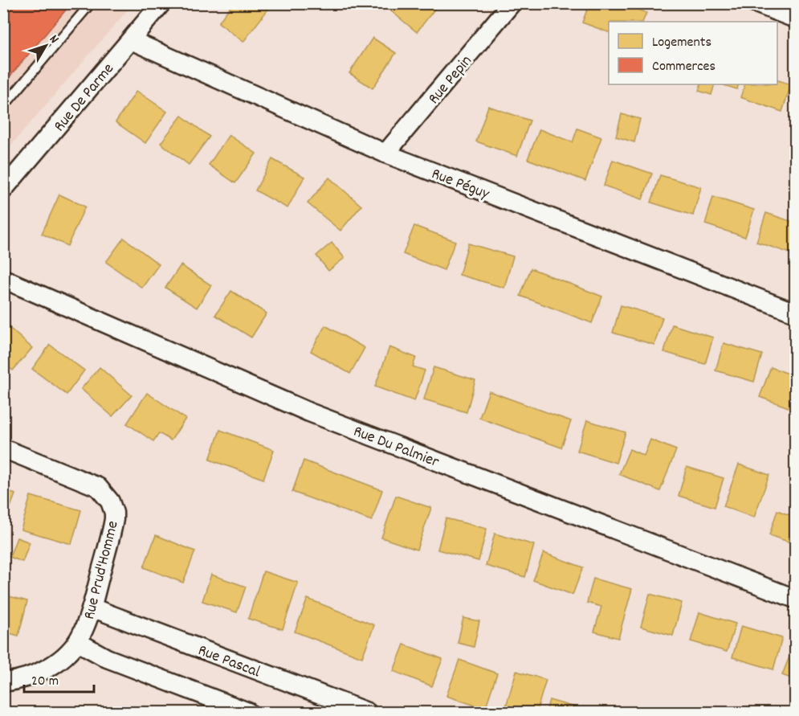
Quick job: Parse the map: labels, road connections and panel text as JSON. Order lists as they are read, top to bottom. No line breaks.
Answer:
{"streets":{"street":["Rue Pepin","Rue De Parme","Rue Péguy","Rue Du Palmier","Rue Prud'Homme","Rue Pascal"]},"crossings":[["Rue Pepin","Rue Péguy"],["Rue De Parme","Rue Péguy"],["Rue Prud'Homme","Rue Pascal"]],"legend":["Logements","Commerces"],"scale_bar":"20 m","north":"top right"}
